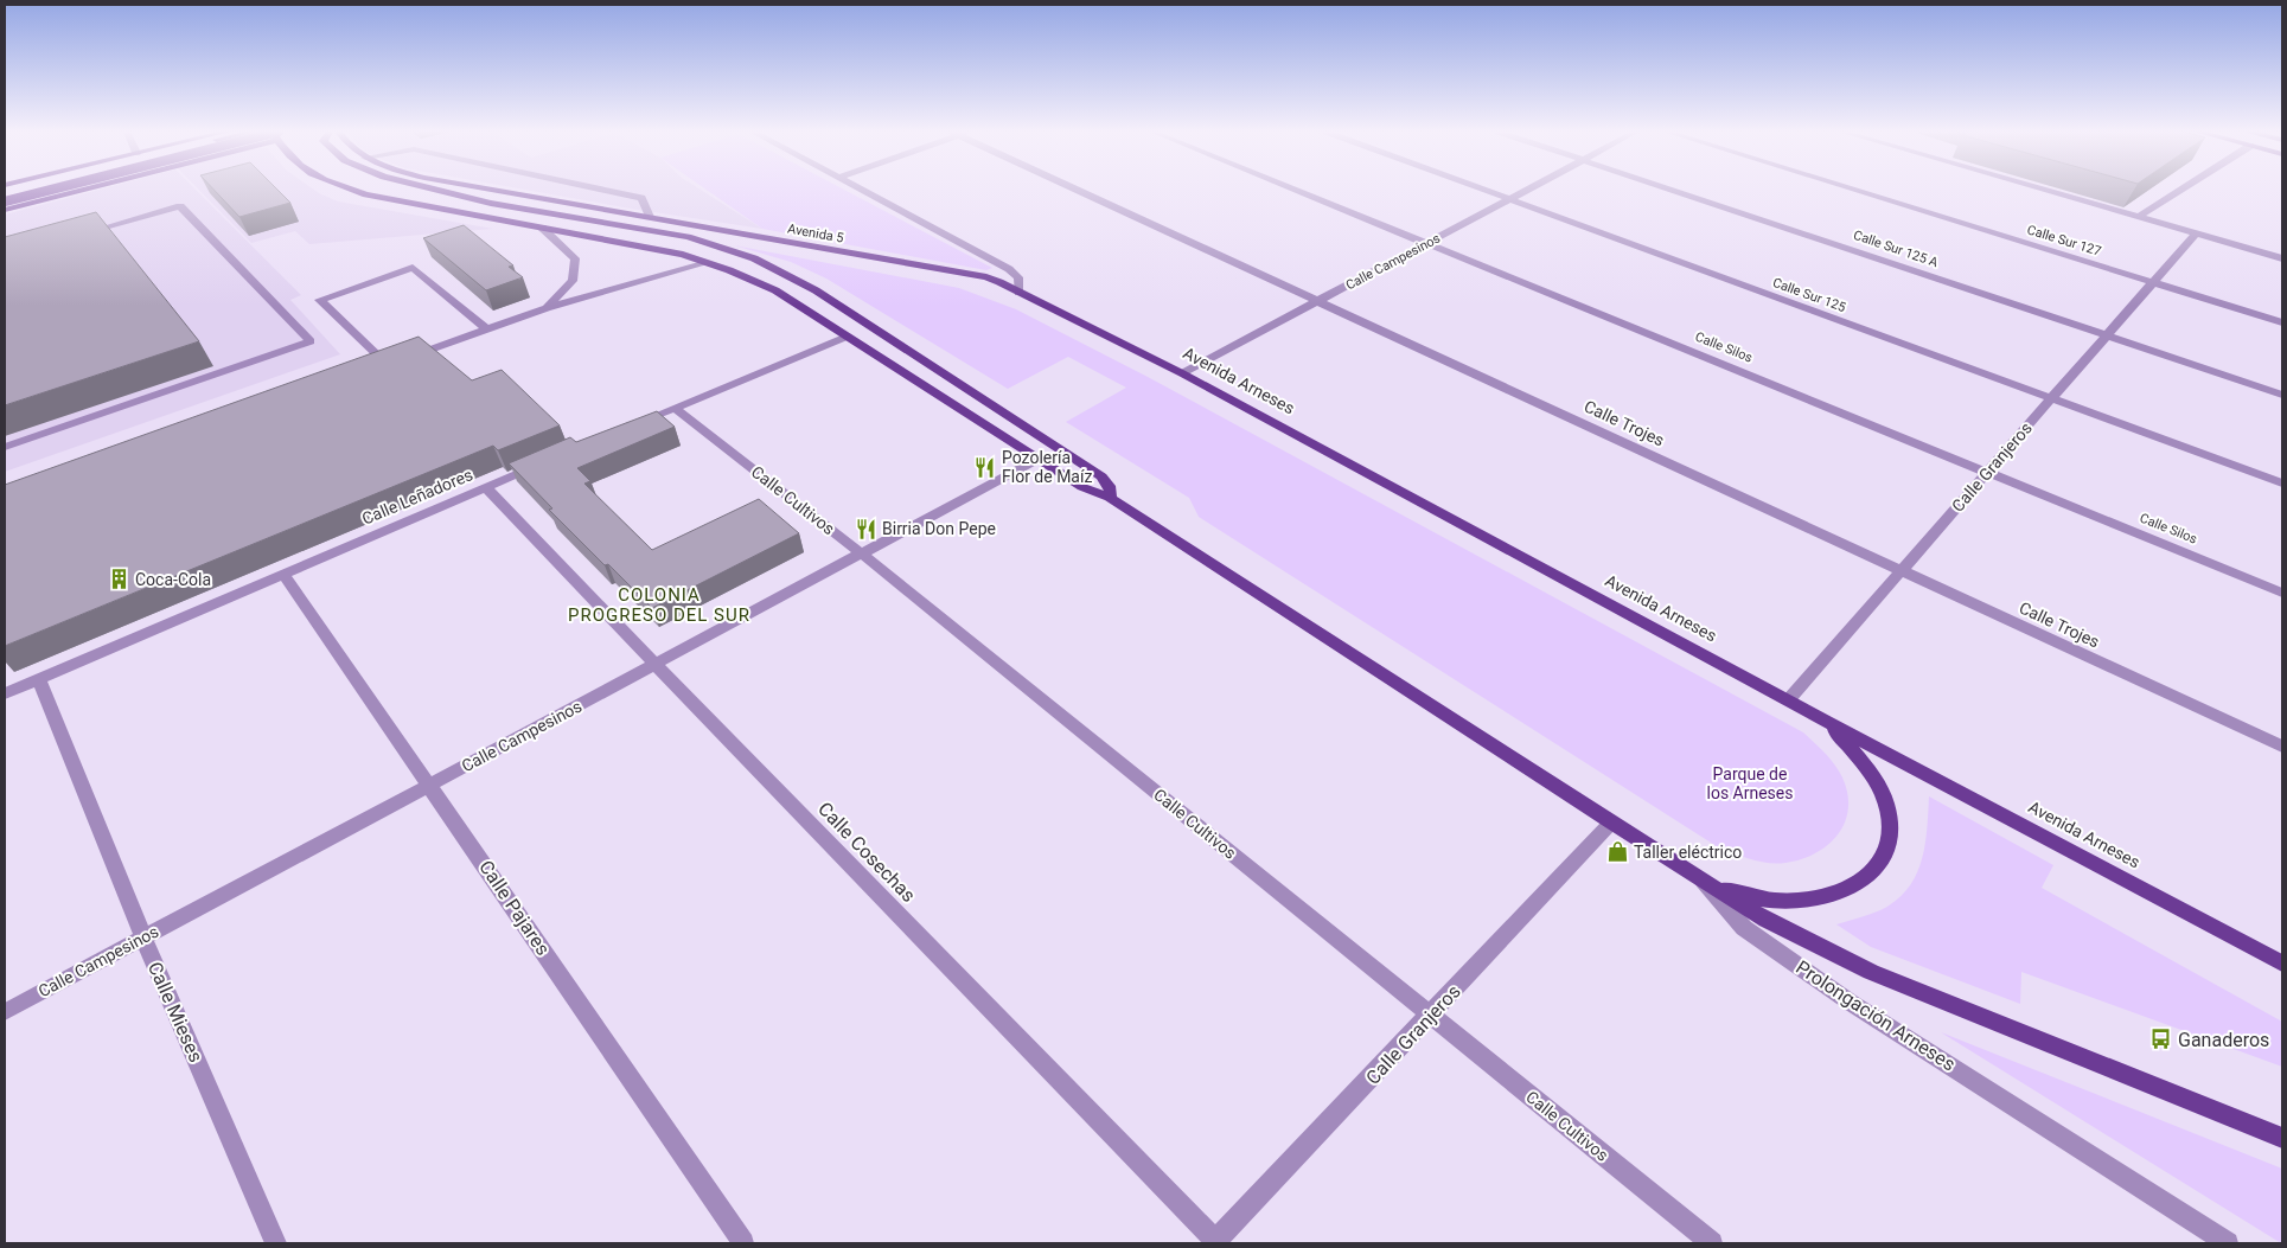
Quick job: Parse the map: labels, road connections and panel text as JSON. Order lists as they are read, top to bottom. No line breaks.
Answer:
{"streets":{"main road":["Avenida 5","Avenida Arneses","Prolongación Arneses"],"street":["Calle Sur 127","Calle Sur 125 A","Calle Campesinos","Calle Sur 125","Calle Silos","Calle Trojes","Calle Granjeros","Calle Leñadores","Calle Cultivos","Calle Cosechas","Calle Pajares","Calle Mieses"]},"crossings":[["Avenida 5","Avenida Arneses"],["Calle Sur 127","Calle Granjeros"],["Calle Sur 125 A","Calle Granjeros"],["Calle Campesinos","Calle Sur 125"],["Calle Campesinos","Calle Silos"],["Calle Campesinos","Avenida Arneses"],["Calle Campesinos","Calle Trojes"],["Calle Campesinos","Calle Cultivos"],["Calle Campesinos","Calle Cosechas"],["Calle Campesinos","Calle Pajares"],["Calle Campesinos","Calle Mieses"],["Calle Sur 125","Calle Granjeros"],["Calle Silos","Calle Granjeros"],["Avenida Arneses","Calle Granjeros"],["Calle Trojes","Calle Granjeros"],["Calle Granjeros","Calle Cultivos"],["Calle Granjeros","Calle Cosechas"],["Calle Leñadores","Calle Cosechas"],["Calle Leñadores","Calle Pajares"],["Calle Leñadores","Calle Mieses"]],"districts":["COLONIA PROGRESO DEL SUR"],"parks":["Parque de los Arneses"],"places":{"restaurant":["Pozolería Flor de Maíz","Birria Don Pepe"],"building":["Coca-Cola"],"shop":["Taller eléctrico"],"bus stop":["Ganaderos"]}}
